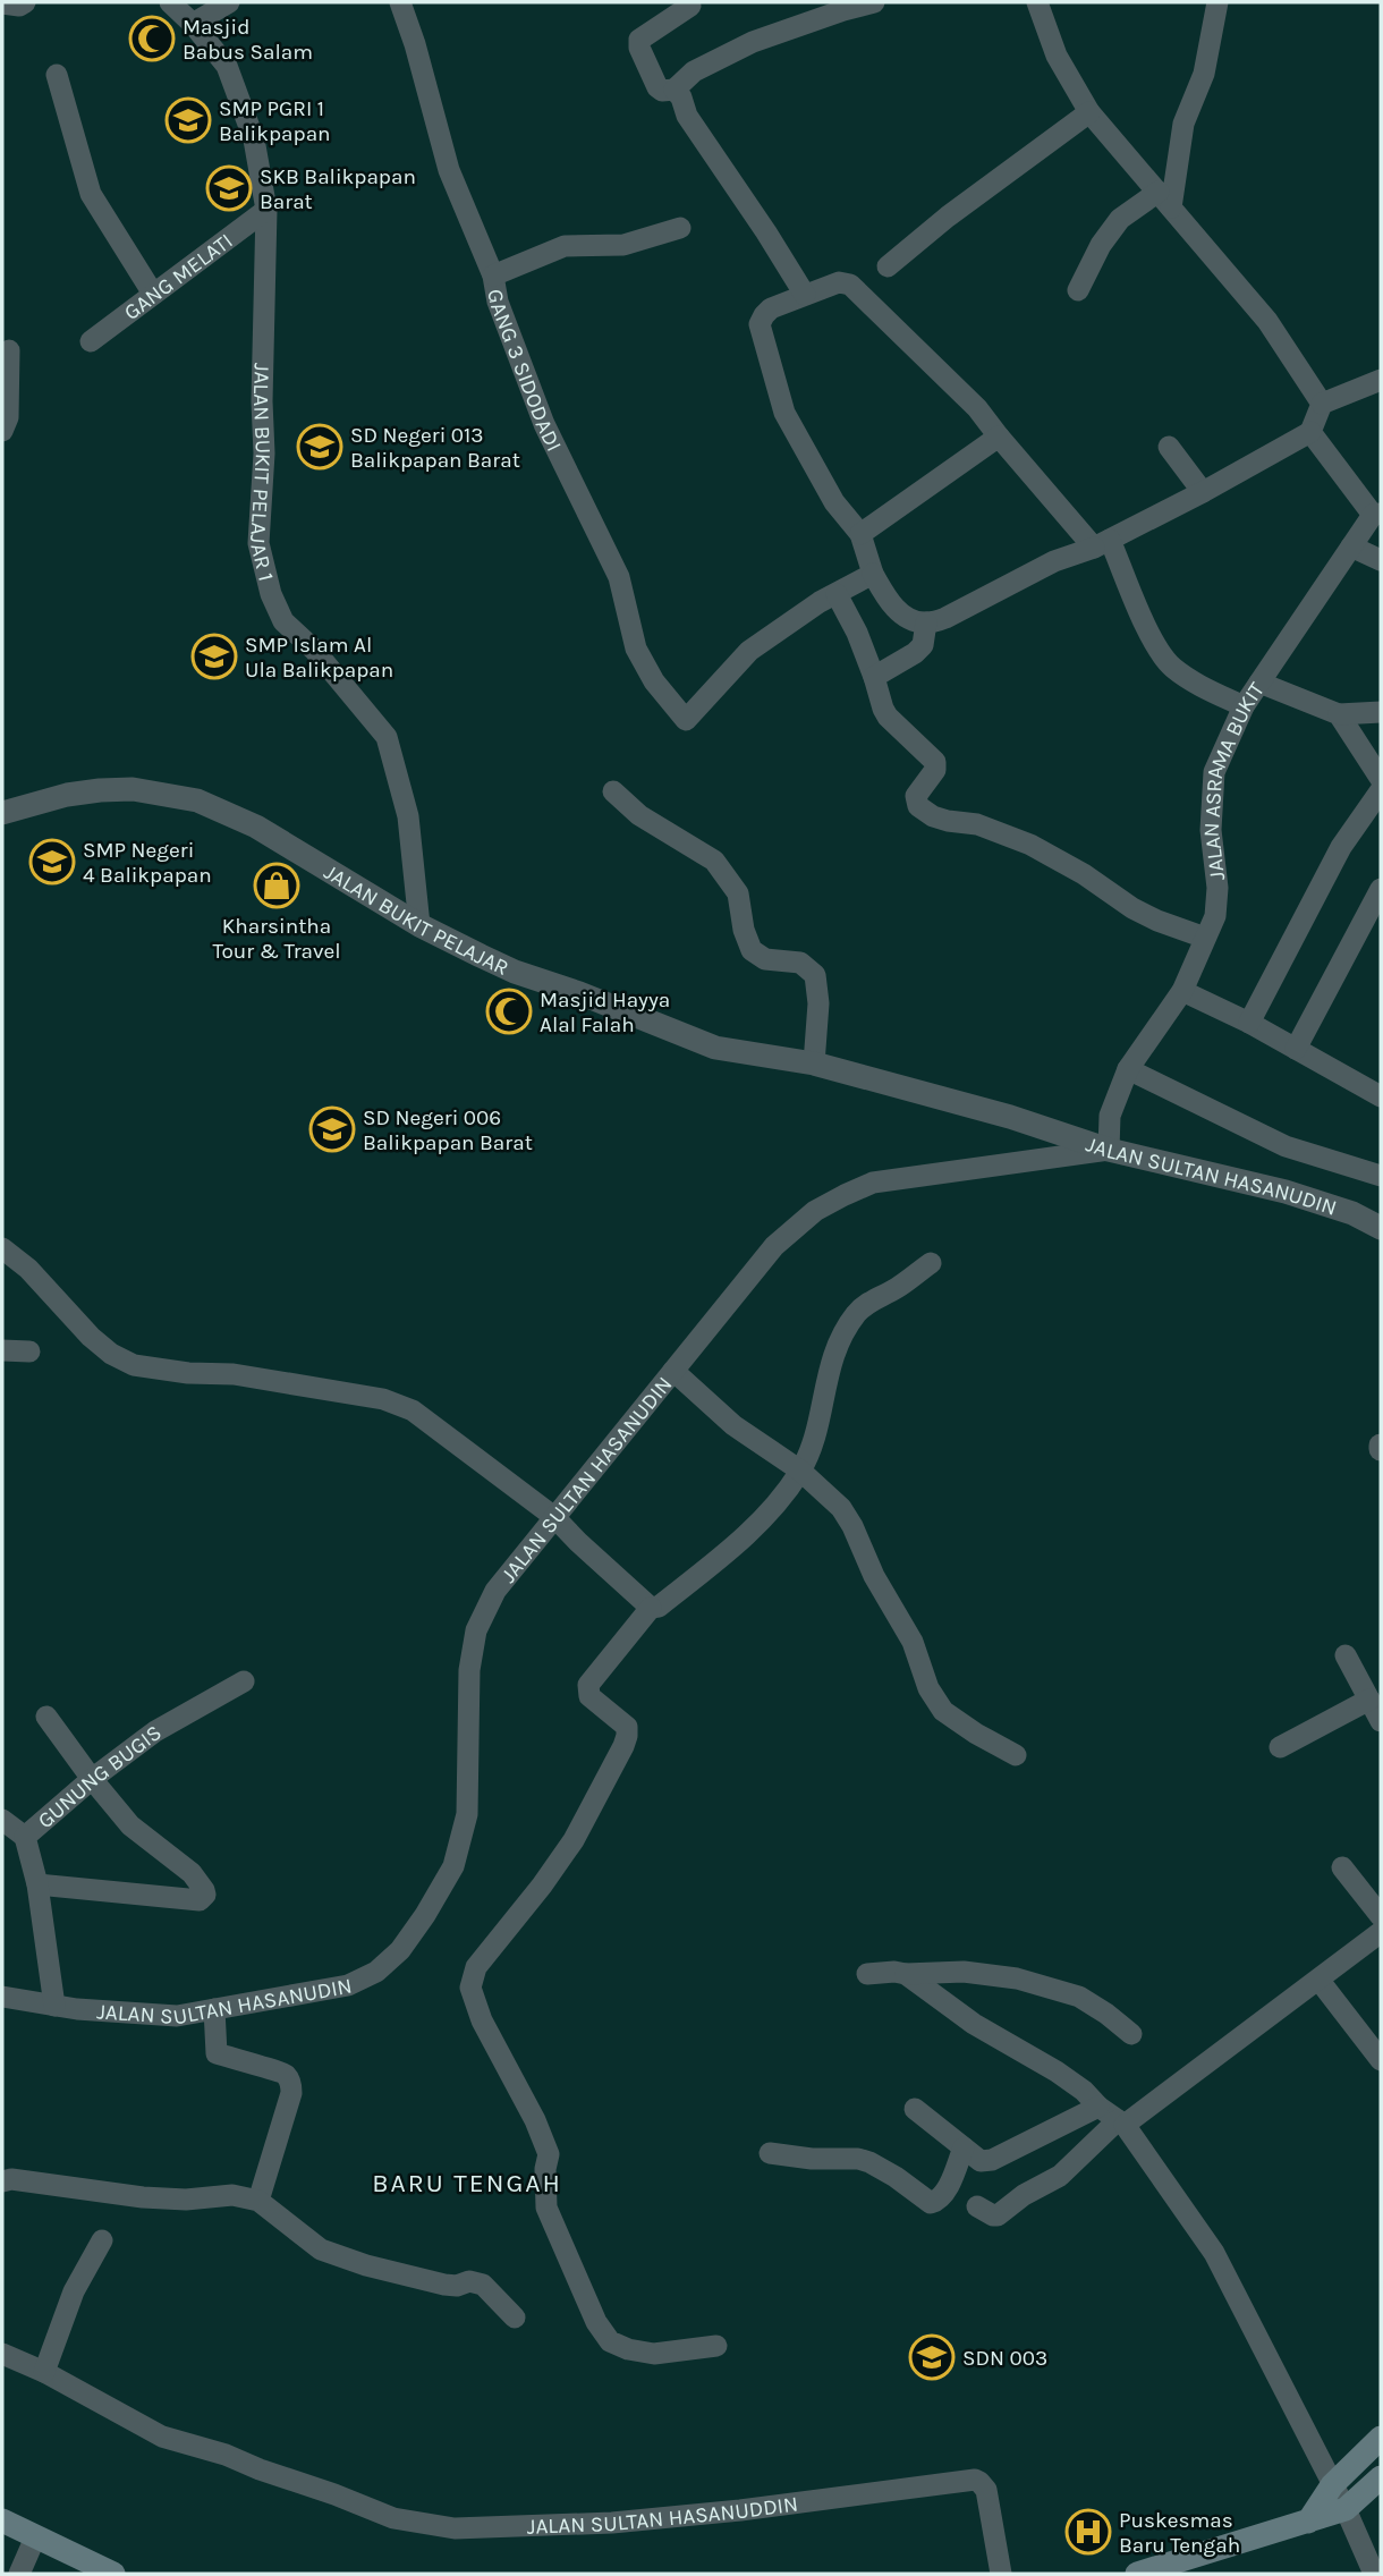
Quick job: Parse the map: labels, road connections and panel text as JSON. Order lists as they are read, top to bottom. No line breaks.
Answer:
{"streets":{"street":["GANG MELATI","GANG 3 SIDODADI","JALAN BUKIT PELAJAR 1","JALAN ASRAMA BUKIT","JALAN BUKIT PELAJAR","JALAN SULTAN HASANUDIN","GUNUNG BUGIS","JALAN SULTAN HASANUDDIN"]},"crossings":[["GANG MELATI","JALAN BUKIT PELAJAR 1"],["JALAN BUKIT PELAJAR 1","JALAN BUKIT PELAJAR"],["JALAN ASRAMA BUKIT","JALAN BUKIT PELAJAR"],["JALAN ASRAMA BUKIT","JALAN SULTAN HASANUDIN"],["JALAN BUKIT PELAJAR","JALAN SULTAN HASANUDIN"],["JALAN SULTAN HASANUDIN","GUNUNG BUGIS"]],"districts":["BARU TENGAH"],"places":{"mosque":["Masjid Babus Salam","Masjid Hayya Alal Falah"],"school or university":["SMP PGRI 1 Balikpapan","SKB Balikpapan Barat","SD Negeri 013 Balikpapan Barat","SMP Islam Al Ula Balikpapan","SMP Negeri 4 Balikpapan","SD Negeri 006 Balikpapan Barat","SDN 003"],"shop":["Kharsintha Tour & Travel"],"hospital":["Puskesmas Baru Tengah"]}}
